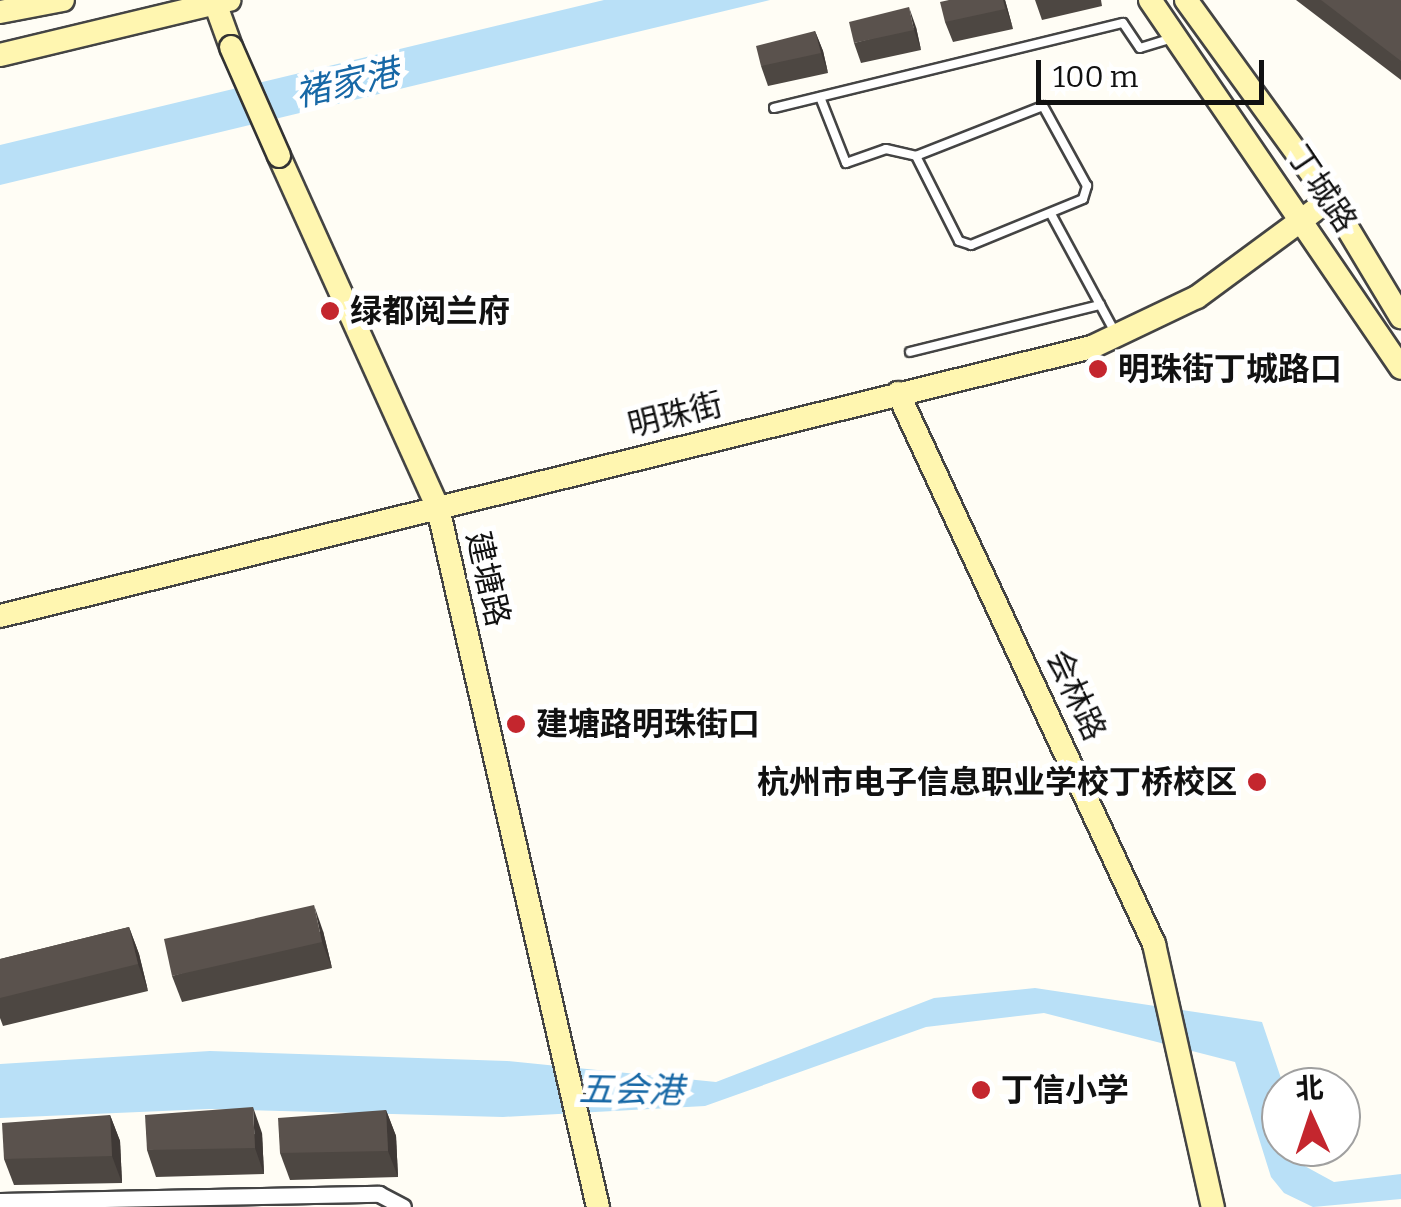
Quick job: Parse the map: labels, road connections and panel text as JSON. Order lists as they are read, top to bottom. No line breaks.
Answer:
{"streets":{"street":["丁城路","明珠街","建塘路","会林路"]},"crossings":[["丁城路","明珠街"],["明珠街","建塘路"],["明珠街","会林路"]],"water":["褚家港","五会港"],"places":["绿都阅兰府","明珠街丁城路口","建塘路明珠街口","杭州市电子信息职业学校丁桥校区","丁信小学"],"scale_bar":"100 m","north":"top"}
